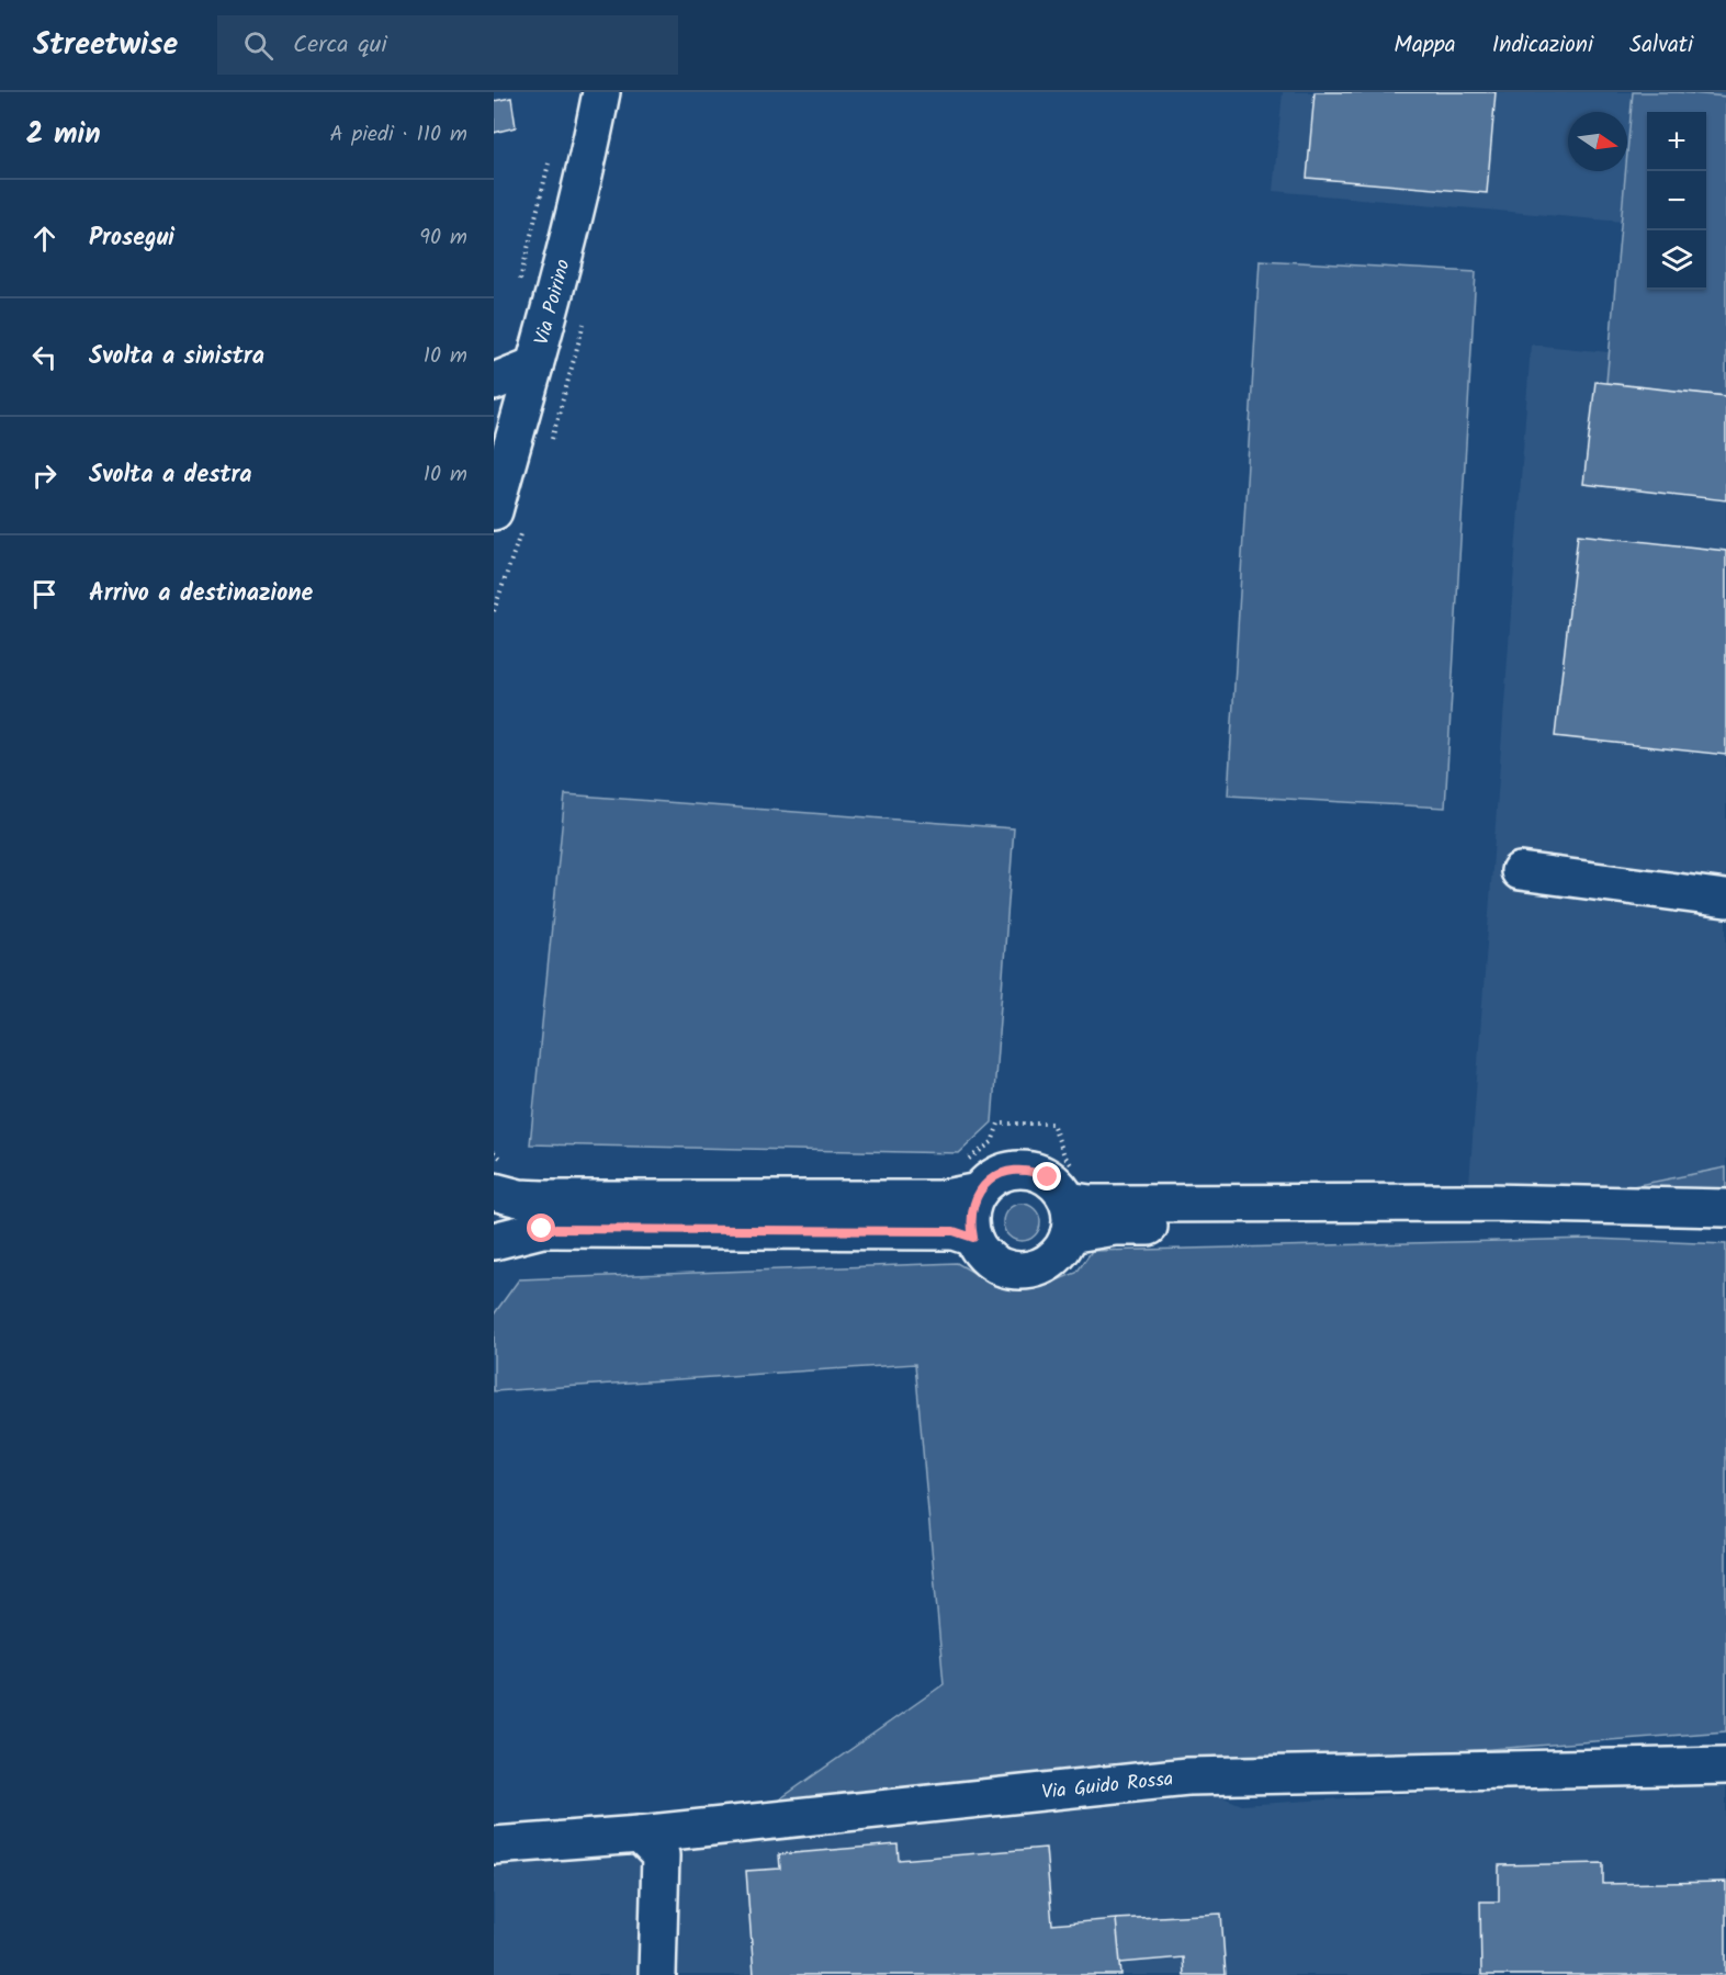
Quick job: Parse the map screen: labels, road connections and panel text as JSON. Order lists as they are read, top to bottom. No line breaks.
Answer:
{"streets":{"street":["Via Poirino","Via Guido Rossa"]},"north":"right","page":{"header":"Streetwise","search":"Cerca qui","nav":["Mappa","Indicazioni","Salvati"],"heading":["2 min","A piedi · 110 m"],"map_buttons":["+","−"],"list":[["Prosegui","90 m"],["Svolta a sinistra","10 m"],["Svolta a destra","10 m"],"Arrivo a destinazione"]}}
